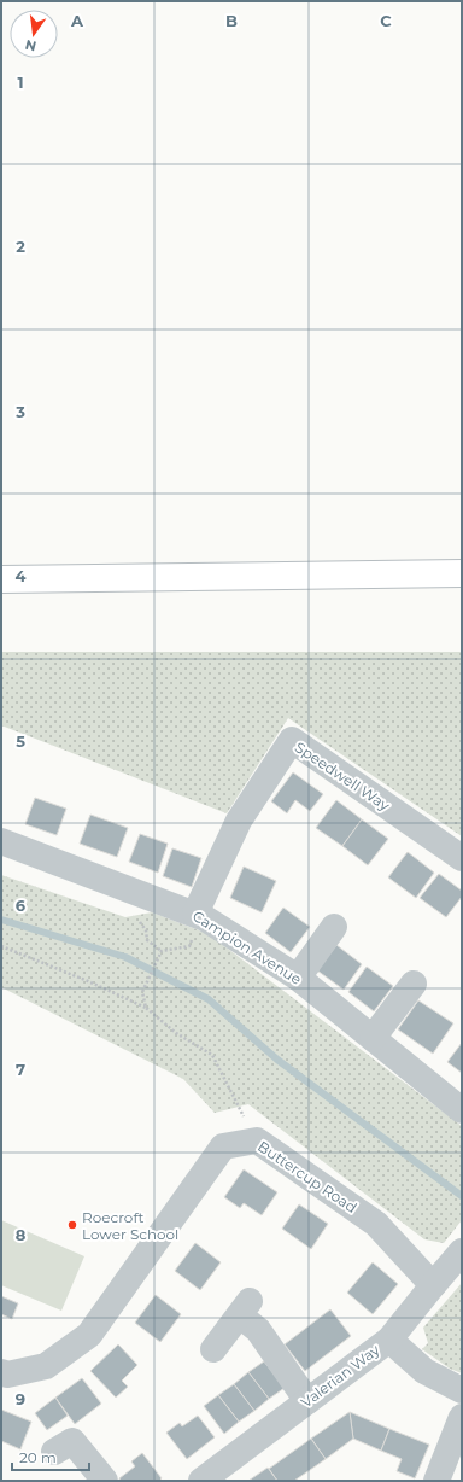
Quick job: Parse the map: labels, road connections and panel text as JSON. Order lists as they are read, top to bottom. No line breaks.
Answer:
{"streets":{"street":["Speedwell Way","Campion Avenue","Buttercup Road","Valerian Way"]},"crossings":[["Speedwell Way","Campion Avenue"],["Buttercup Road","Valerian Way"]],"places":["Roecroft Lower School"],"scale_bar":"20 m","north":"bottom","grid":{"columns":["A","B","C"],"rows":["1","2","3","4","5","6","7","8","9"]}}
